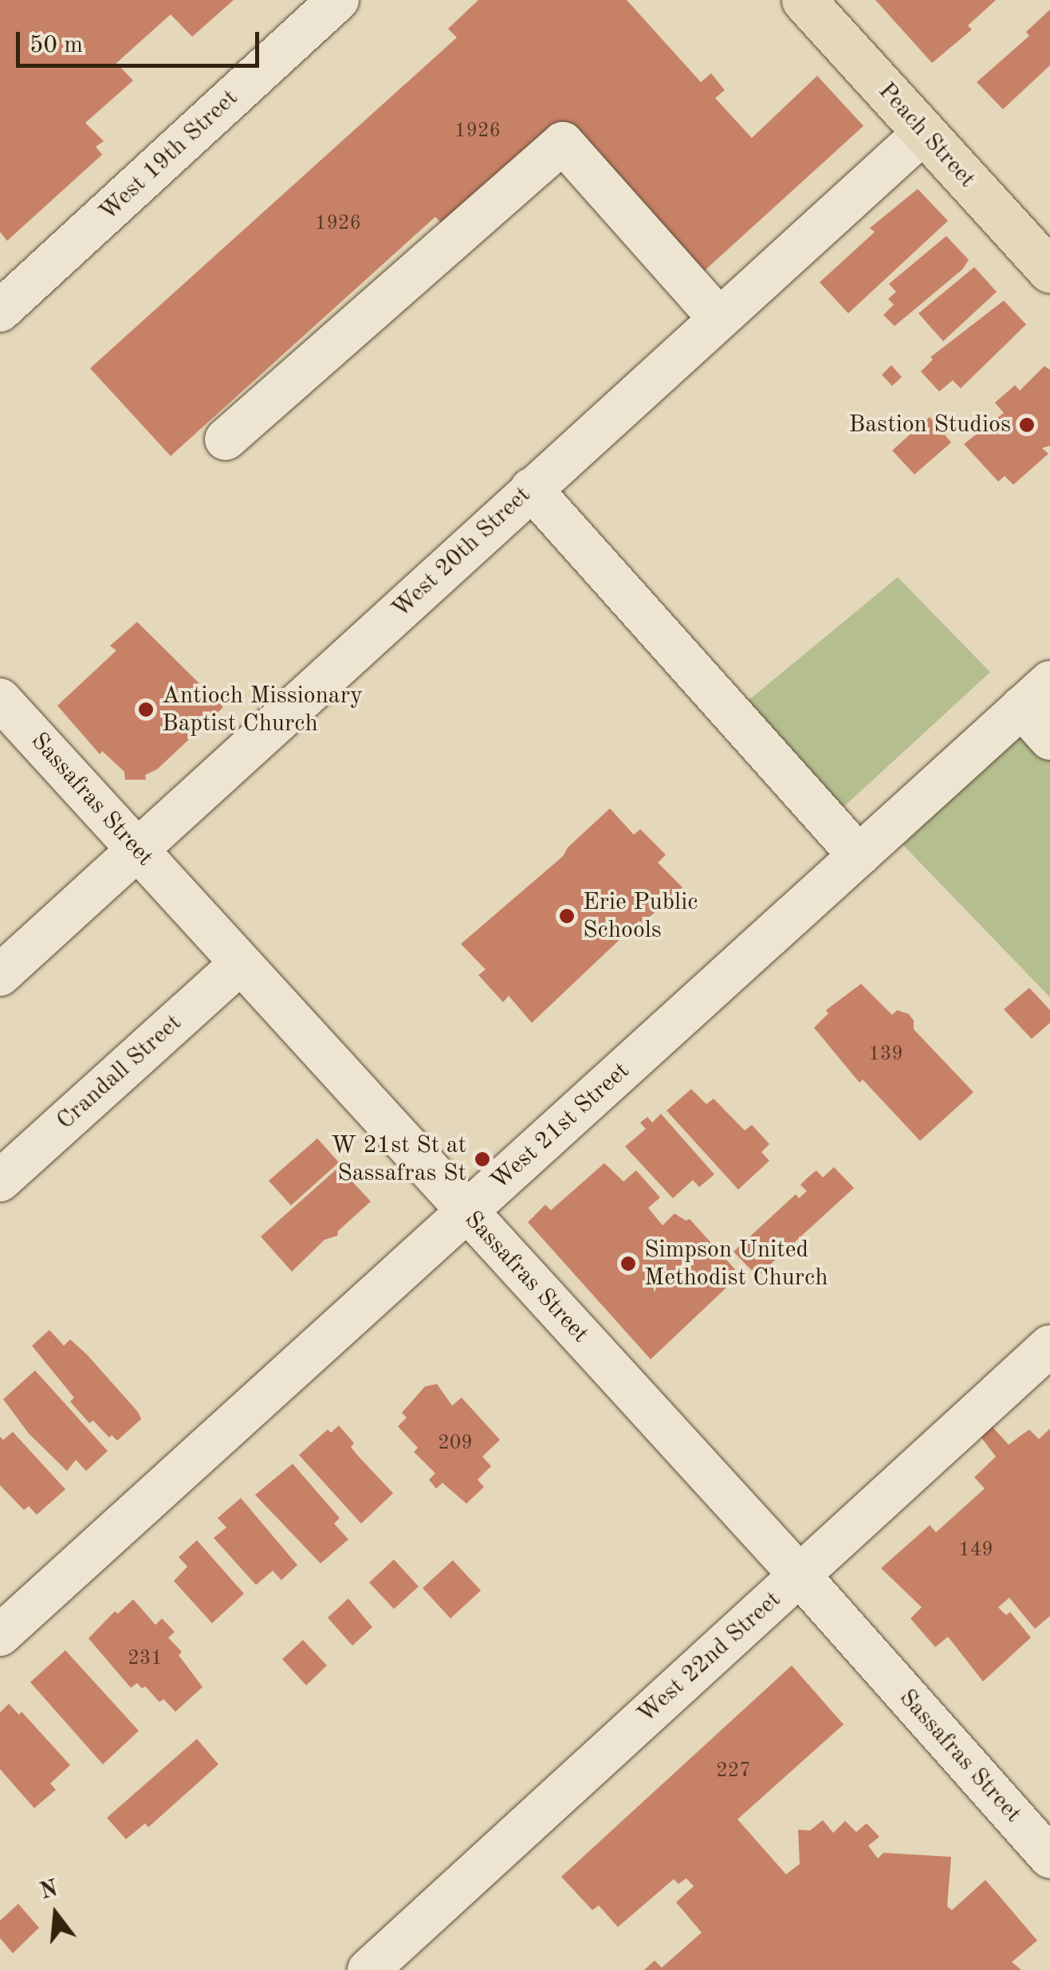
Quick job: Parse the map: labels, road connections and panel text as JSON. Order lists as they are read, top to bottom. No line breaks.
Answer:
{"streets":{"main road":["Peach Street"],"street":["West 19th Street","West 20th Street","Sassafras Street","Crandall Street","West 21st Street","West 22nd Street"]},"crossings":[["Peach Street","West 20th Street"],["West 20th Street","Sassafras Street"],["Sassafras Street","Crandall Street"],["Sassafras Street","West 21st Street"],["Sassafras Street","West 22nd Street"]],"places":["Bastion Studios","Antioch Missionary Baptist Church","Erie Public Schools","W 21st St at Sassafras St","Simpson United Methodist Church"],"house_numbers":["1926","1926","139","209","149","231","227"],"scale_bar":"50 m","north":"top"}
